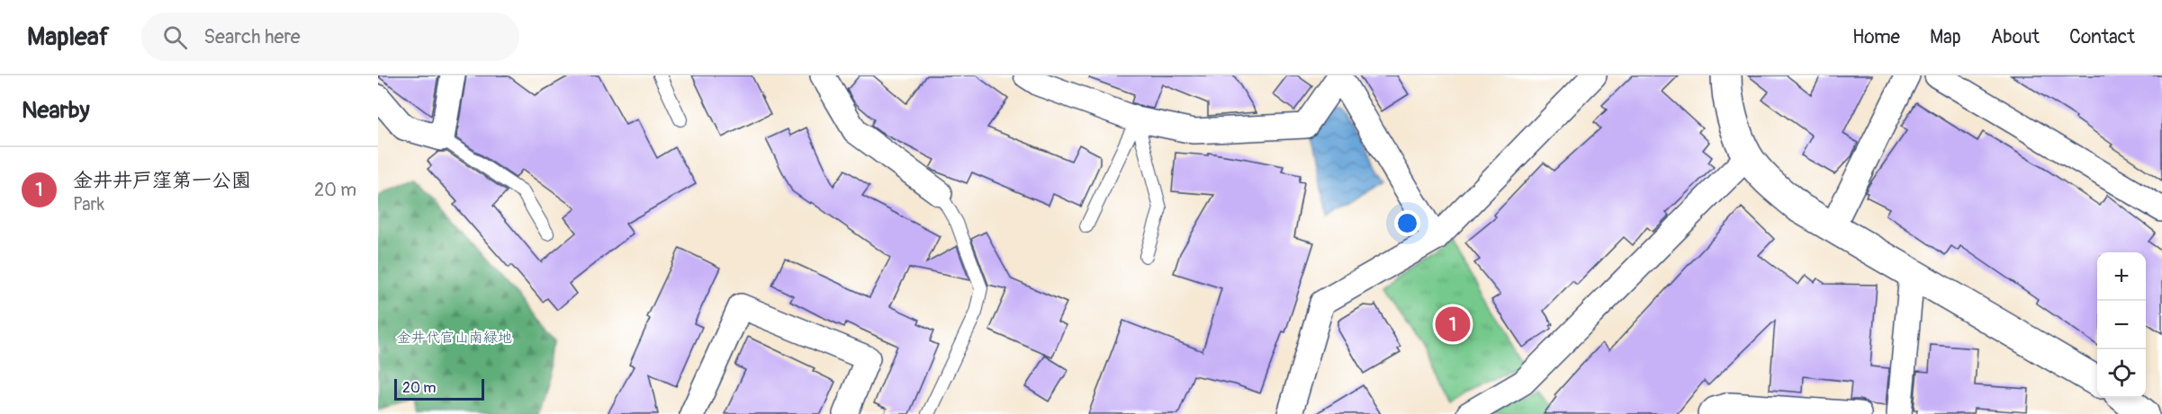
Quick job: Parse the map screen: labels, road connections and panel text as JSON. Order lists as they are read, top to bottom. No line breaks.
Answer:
{"parks":["金井代官山南緑地"],"scale_bar":"20 m","page":{"header":"Mapleaf","search":"Search here","nav":["Home","Map","About","Contact"],"heading":"Nearby","list":[{"mark":"1","name":"金井井戸窪第一公園","note":"Park","value":"20 m"}],"map_buttons":["+","−"],"pins":"1","scale":"20 m"}}
